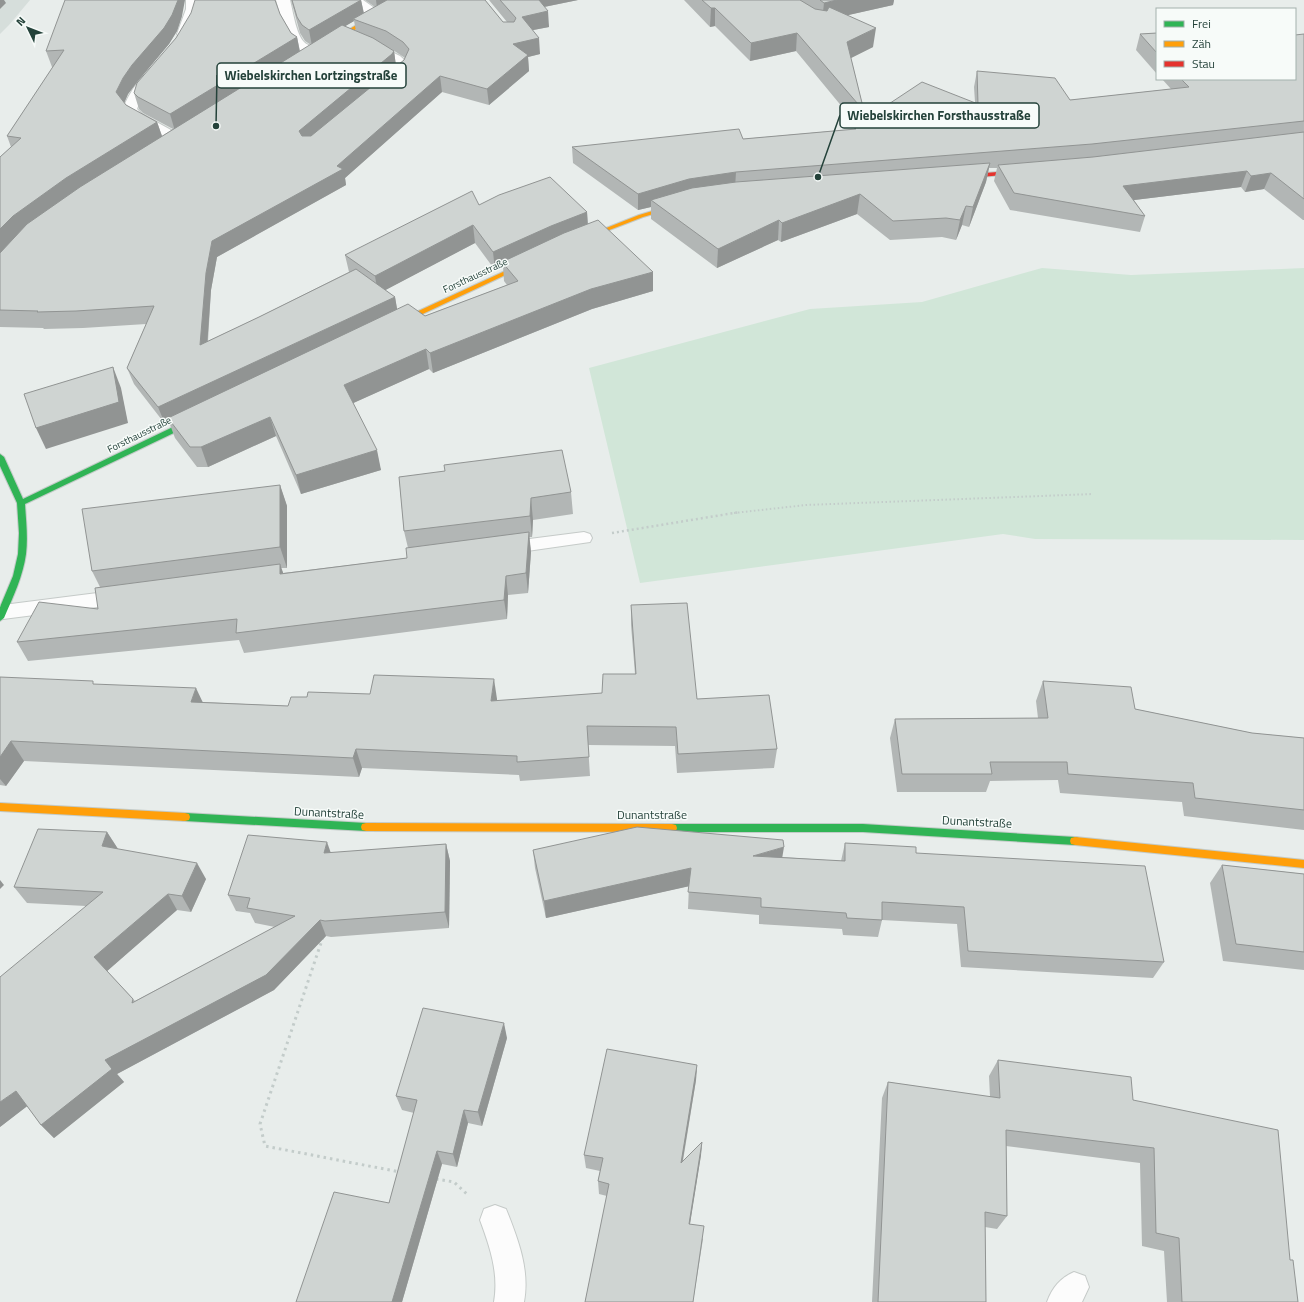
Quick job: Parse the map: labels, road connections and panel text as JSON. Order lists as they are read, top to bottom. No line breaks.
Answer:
{"streets":{"street":["Forsthausstraße","Dunantstraße"]},"places":["Wiebelskirchen Lortzingstraße","Wiebelskirchen Forsthausstraße"],"legend":["Frei","Zäh","Stau"],"north":"top left"}
